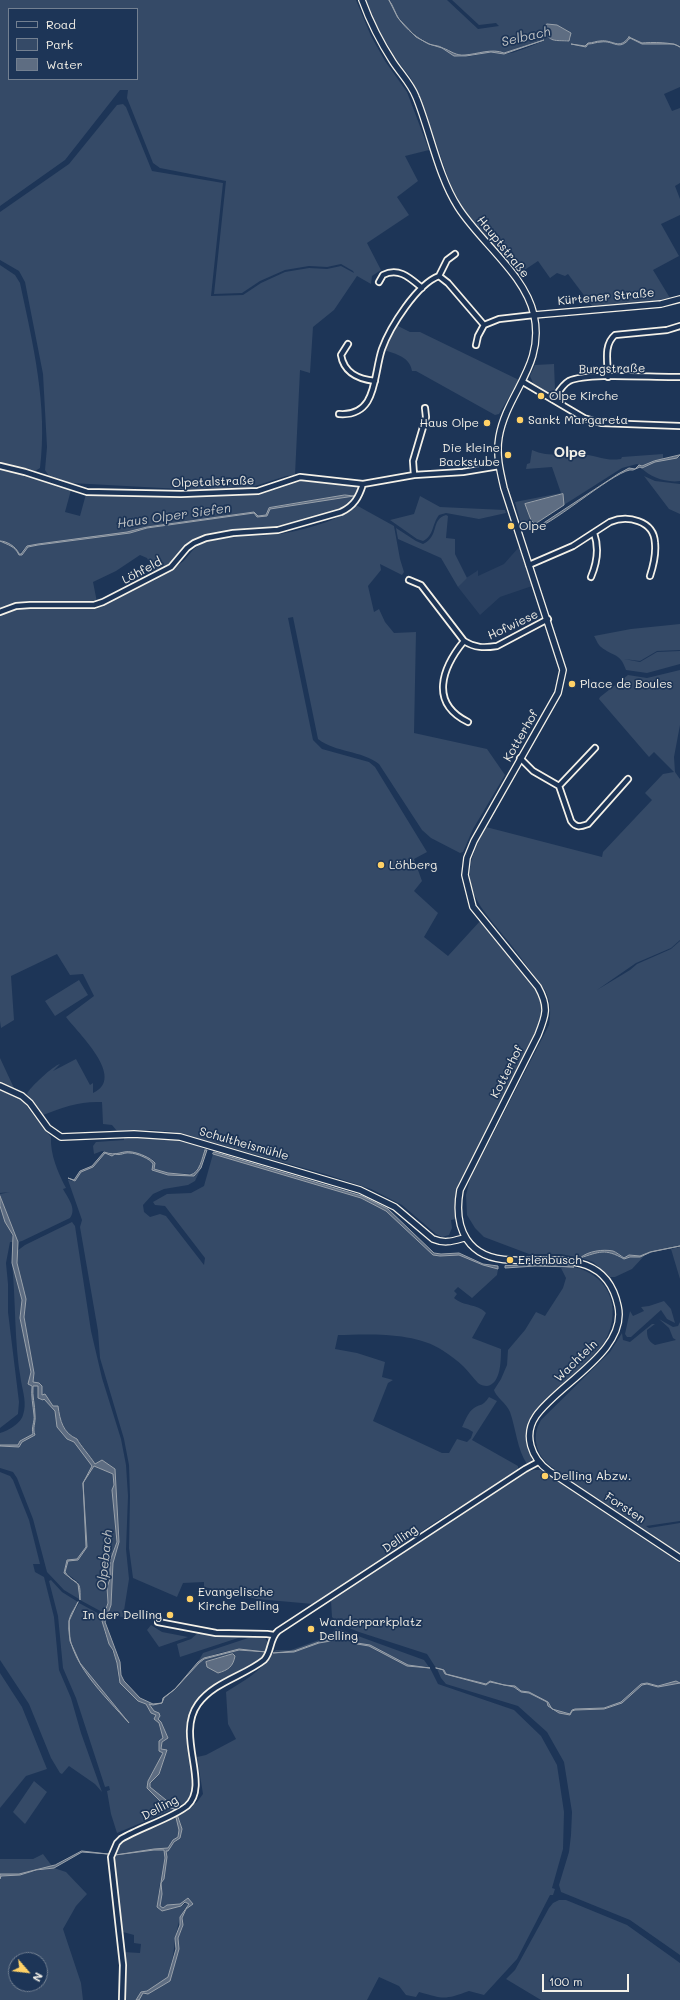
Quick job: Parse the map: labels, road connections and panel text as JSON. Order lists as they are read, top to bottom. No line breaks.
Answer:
{"streets":{"street":["Hauptstraße","Kürtener Straße","Burgstraße","Olpetalstraße","Löhfeld","Hofwiese","Kotterhof","Schultheismühle","Wachteln","Forsten","Delling"]},"crossings":[["Hauptstraße","Kürtener Straße"],["Hauptstraße","Olpetalstraße"],["Hauptstraße","Hofwiese"],["Hauptstraße","Kotterhof"],["Olpetalstraße","Löhfeld"],["Hofwiese","Kotterhof"],["Kotterhof","Schultheismühle"],["Kotterhof","Wachteln"],["Schultheismühle","Wachteln"],["Wachteln","Forsten"],["Wachteln","Delling"],["Forsten","Delling"]],"districts":["Olpe"],"water":["Selbach","Haus Olper Siefen","Olpebach"],"places":["Olpe Kirche","Sankt Margareta","Haus Olpe","Die kleine Backstube","Olpe","Place de Boules","Löhberg","Erlenbusch","Delling Abzw.","Evangelische Kirche Delling","In der Delling","Wanderparkplatz Delling"],"legend":["Road","Park","Water"],"scale_bar":"100 m","north":"bottom right"}
